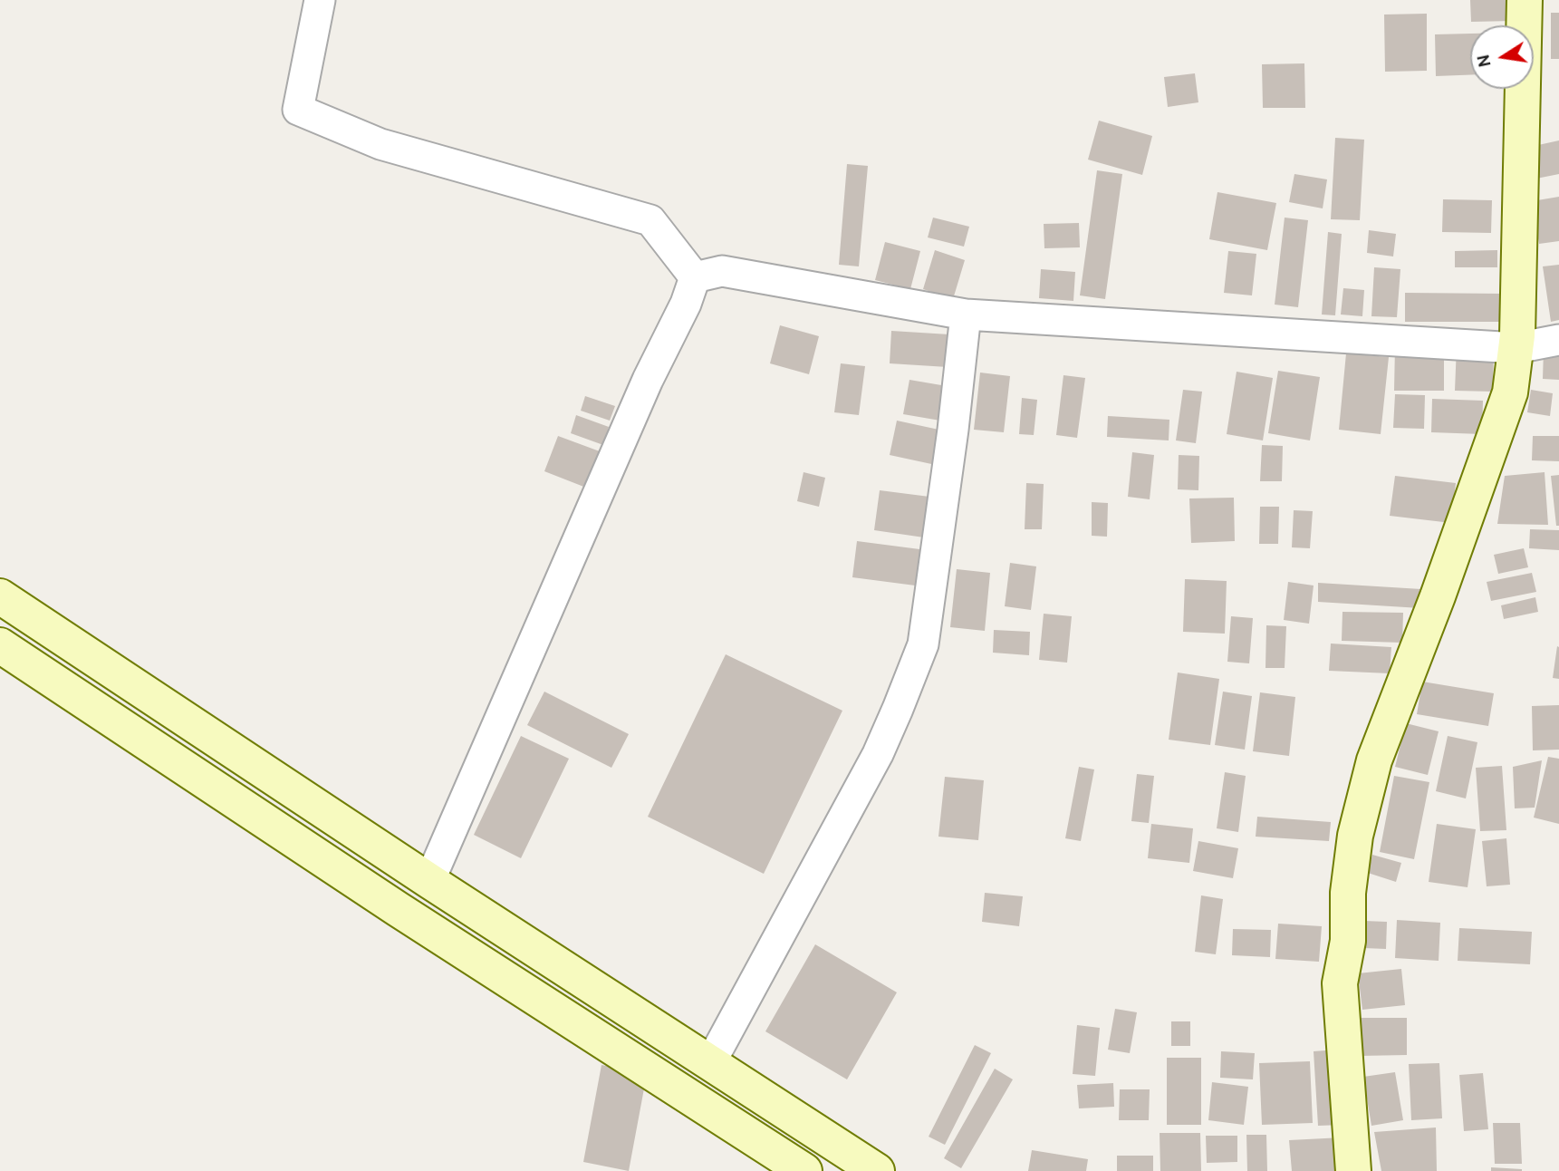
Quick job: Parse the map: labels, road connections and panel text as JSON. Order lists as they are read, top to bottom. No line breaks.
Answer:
{"north":"left"}
